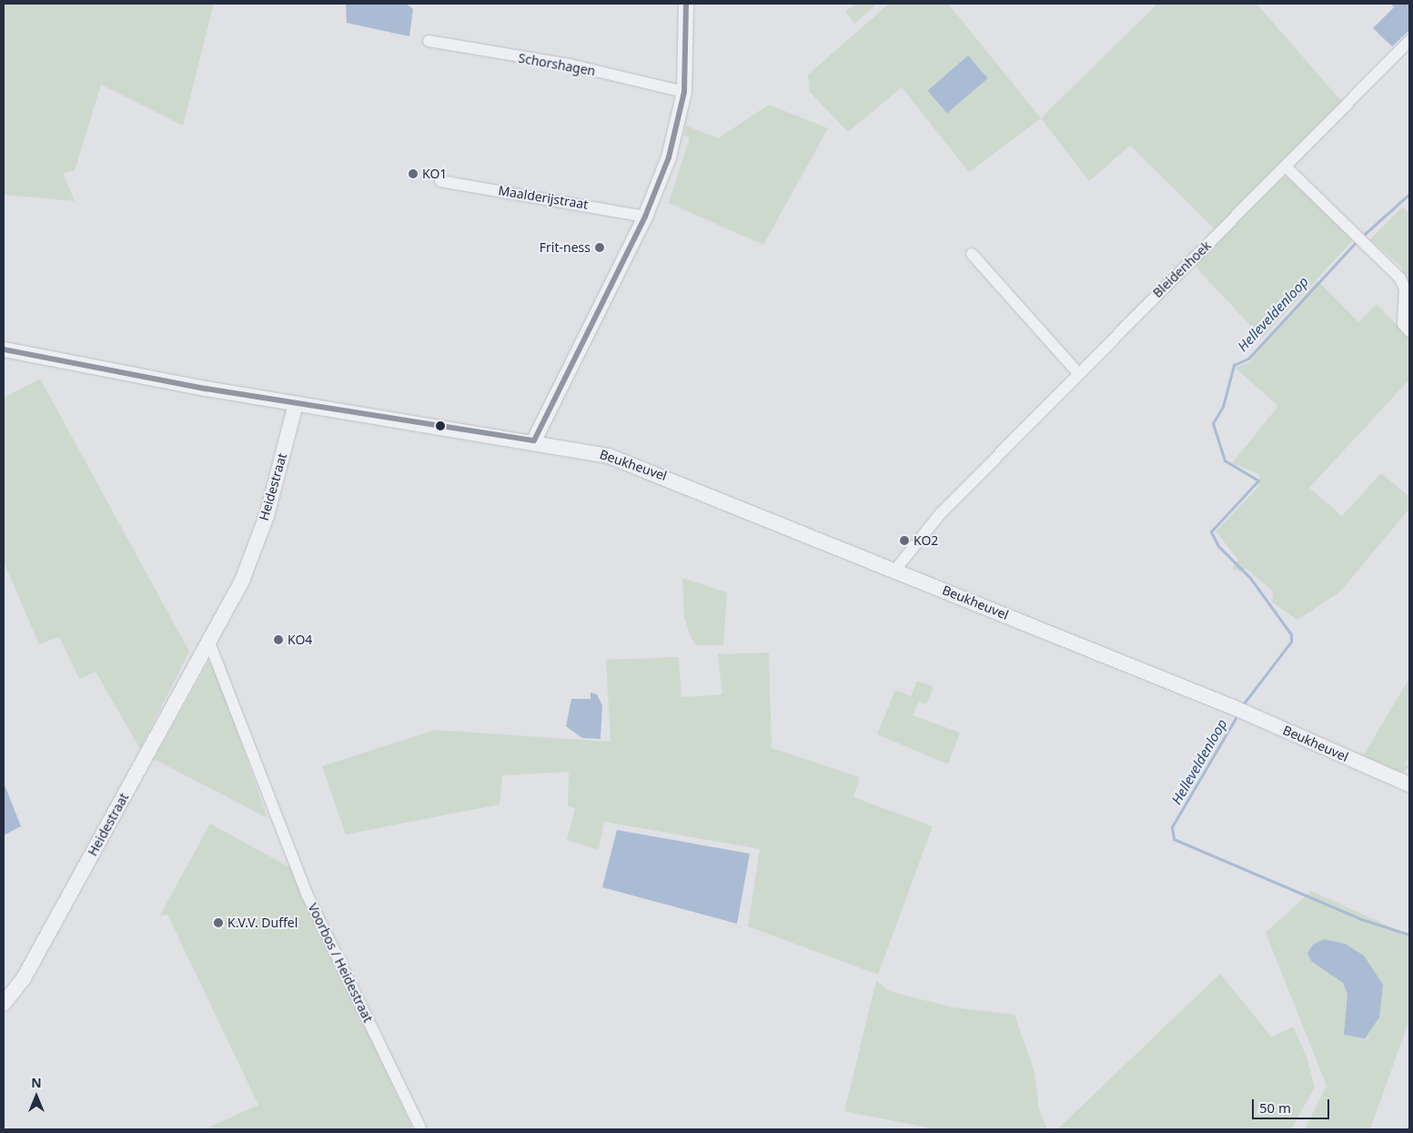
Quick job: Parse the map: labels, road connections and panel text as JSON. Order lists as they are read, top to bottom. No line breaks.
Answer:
{"streets":{"street":["Schorshagen","Maalderijstraat","Bleidenhoek","Beukheuvel","Heidestraat","Voorbos / Heidestraat"]},"crossings":[["Bleidenhoek","Beukheuvel"],["Beukheuvel","Heidestraat"],["Heidestraat","Voorbos / Heidestraat"]],"water":["Helleveldenloop"],"places":["KO1","Frit-ness","KO2","KO4","K.V.V. Duffel"],"scale_bar":"50 m","north":"top"}
